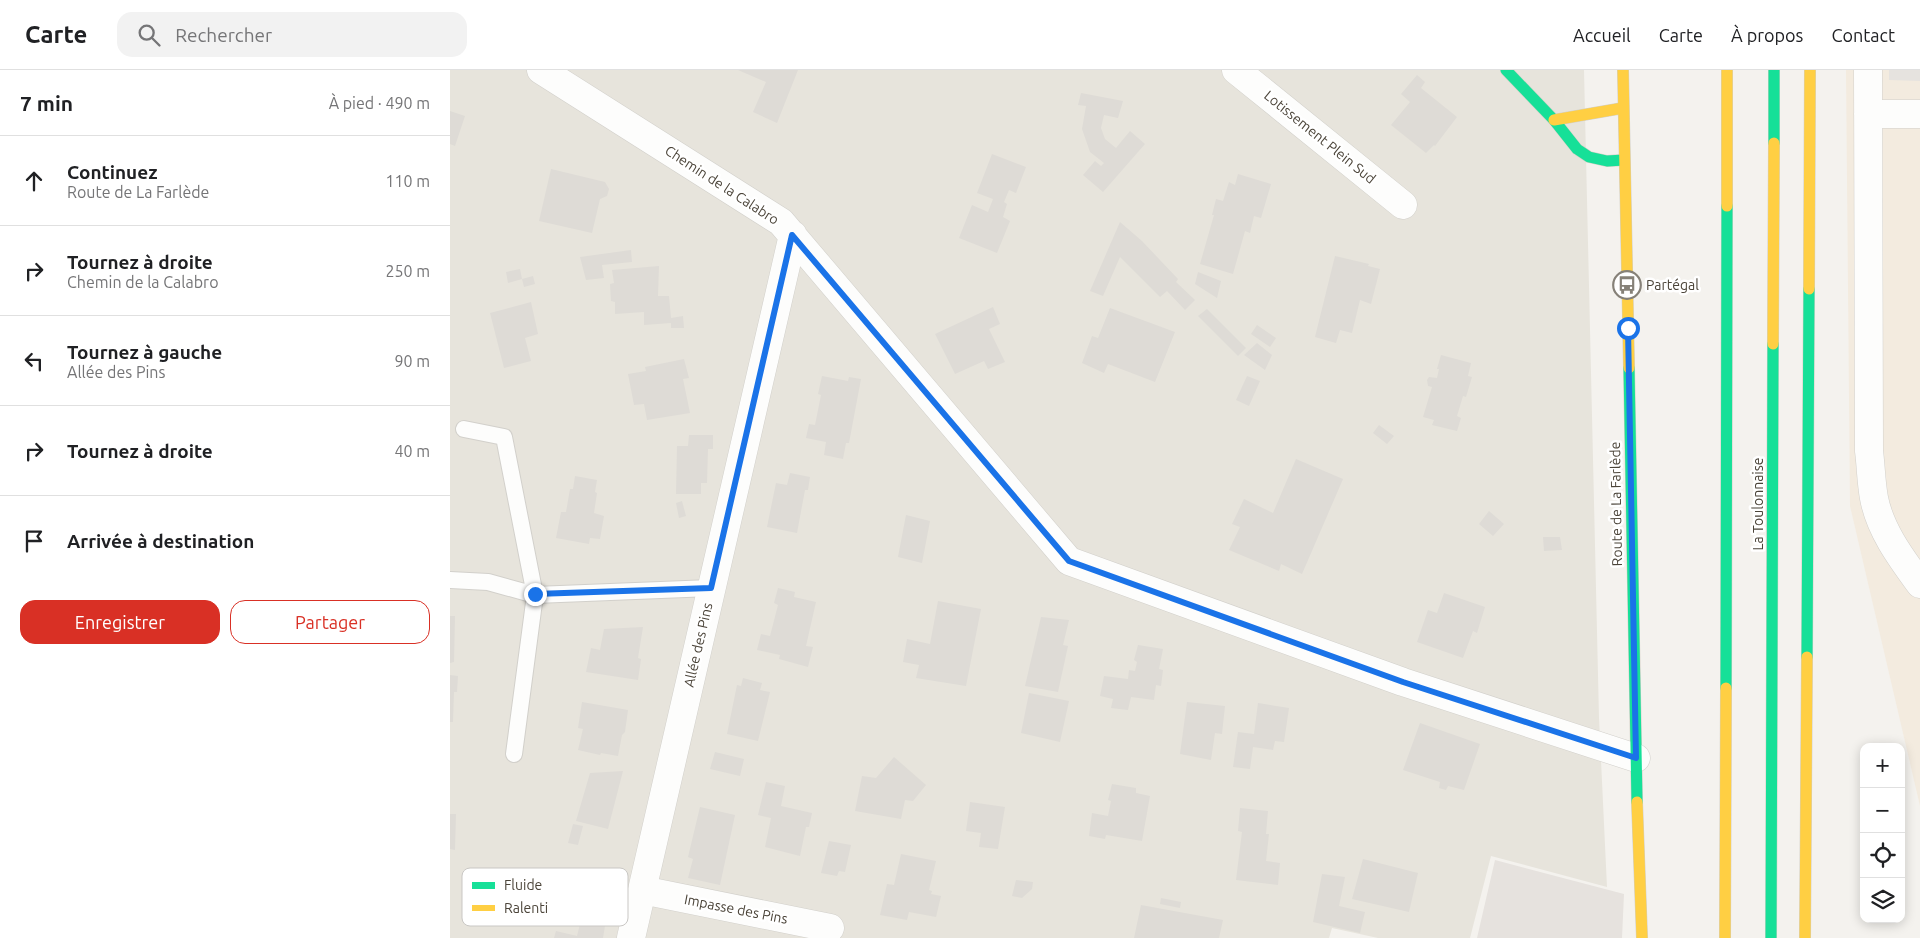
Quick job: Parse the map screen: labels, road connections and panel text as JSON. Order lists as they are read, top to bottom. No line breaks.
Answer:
{"streets":{"main road":["Route de La Farlède","La Toulonnaise"],"street":["Lotissement Plein Sud","Chemin de la Calabro","Allée des Pins","Impasse des Pins"]},"crossings":[["Chemin de la Calabro","Route de La Farlède"],["Chemin de la Calabro","Allée des Pins"],["Allée des Pins","Impasse des Pins"]],"places":{"bus stop":["Partégal"]},"legend":["Fluide","Ralenti"],"page":{"header":"Carte","search":"Rechercher","nav":["Accueil","Carte","À propos","Contact"],"heading":["7 min","À pied · 490 m"],"list":[["Continuez","Route de La Farlède","110 m"],["Tournez à droite","Chemin de la Calabro","250 m"],["Tournez à gauche","Allée des Pins","90 m"],["Tournez à droite","40 m"],"Arrivée à destination"],"buttons":["Enregistrer","Partager"],"map_buttons":["+","−"]}}
